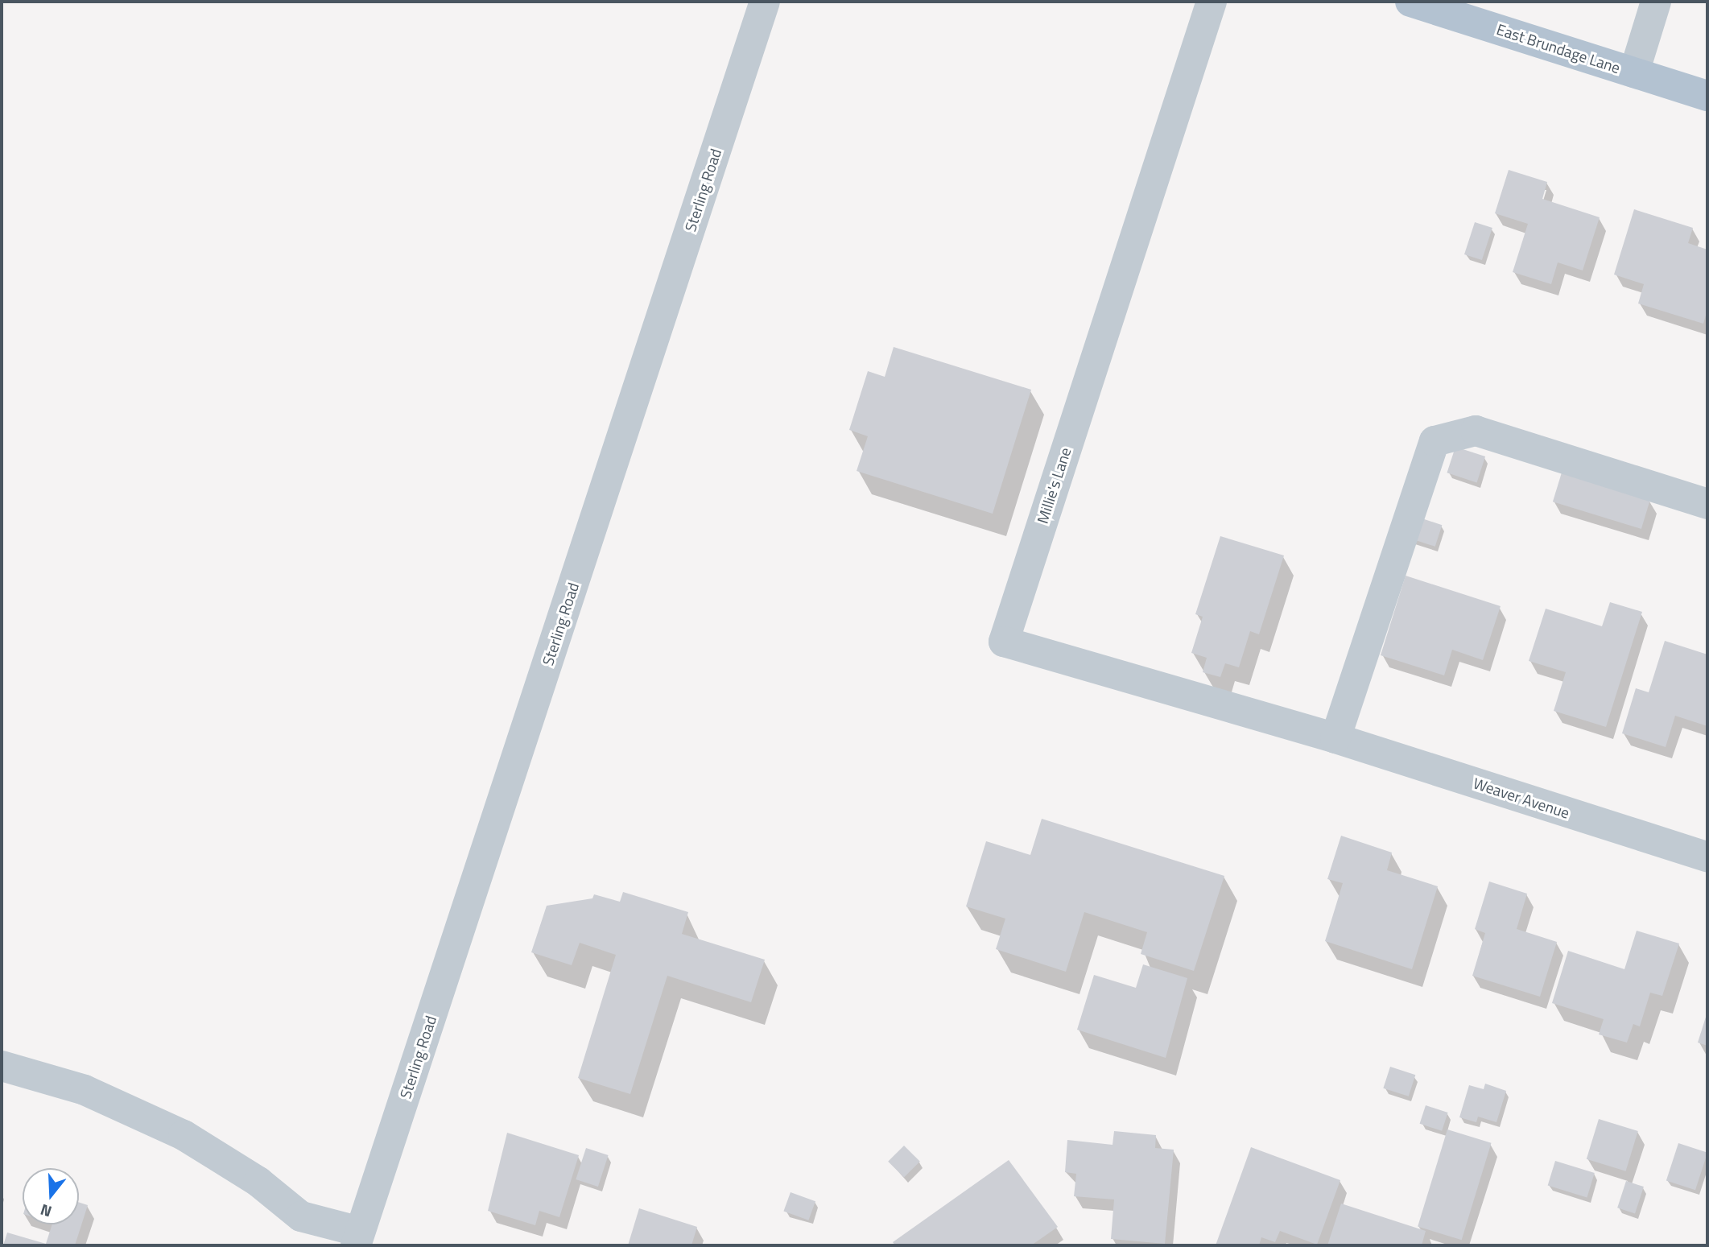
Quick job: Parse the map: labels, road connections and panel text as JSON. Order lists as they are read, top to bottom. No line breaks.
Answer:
{"streets":{"main road":["East Brundage Lane"],"street":["Sterling Road","Millie's Lane","Weaver Avenue"]},"crossings":[["Millie's Lane","Weaver Avenue"]],"north":"bottom"}
